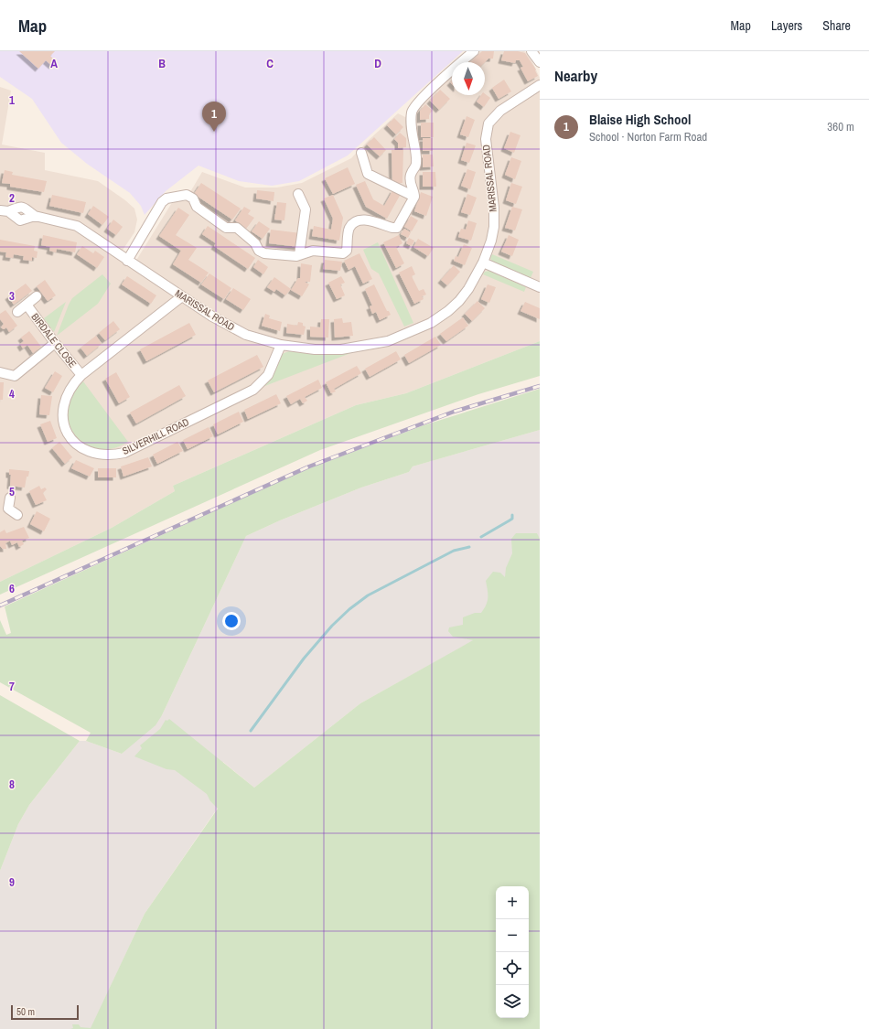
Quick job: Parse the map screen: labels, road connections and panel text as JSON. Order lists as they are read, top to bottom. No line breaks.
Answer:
{"streets":{"street":["MARISSAL ROAD","BIRDALE CLOSE","SILVERHILL ROAD"]},"crossings":[["MARISSAL ROAD","SILVERHILL ROAD"],["BIRDALE CLOSE","SILVERHILL ROAD"]],"scale_bar":"50 m","north":"bottom","page":{"header":"Map","nav":["Map","Layers","Share"],"heading":"Nearby","list":[{"mark":"1","name":"Blaise High School","note":"School · Norton Farm Road","value":"360 m"}],"pins":"1","map_buttons":["+","−"],"scale":"50 m"},"grid":{"columns":["A","B","C","D"],"rows":["1","2","3","4","5","6","7","8","9"]}}
